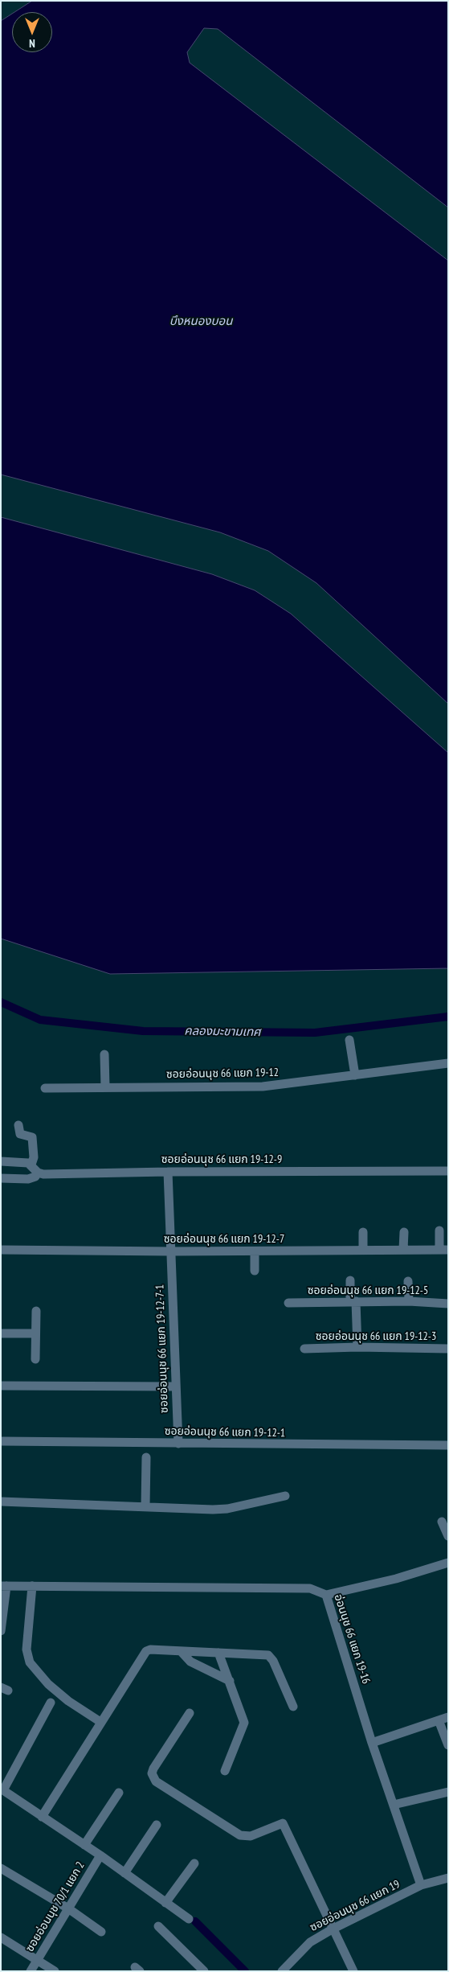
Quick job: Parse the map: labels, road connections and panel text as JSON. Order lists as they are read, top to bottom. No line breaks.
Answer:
{"streets":{"street":["ซอยอ่อนนุช 66 แยก 19-12","ซอยอ่อนนุช 66 แยก 19-12-9","ซอยอ่อนนุช 66 แยก 19-12-7","ซอยอ่อนนุช 66 แยก 19-12-5","ซอยอ่อนนุช 66 แยก 19-12-3","ซอยอ่อนนุช 66 แยก 19-12-7-1","ซอยอ่อนนุช 66 แยก 19-12-1","อ่อนนุช 66 แยก 19-16","ซอยอ่อนนุช 66 แยก 19","ซอยอ่อนนุช 70/1 แยก 2"]},"crossings":[["ซอยอ่อนนุช 66 แยก 19-12-9","ซอยอ่อนนุช 66 แยก 19-12-7-1"],["ซอยอ่อนนุช 66 แยก 19-12-7","ซอยอ่อนนุช 66 แยก 19-12-7-1"],["ซอยอ่อนนุช 66 แยก 19-12-7-1","ซอยอ่อนนุช 66 แยก 19-12-1"],["อ่อนนุช 66 แยก 19-16","ซอยอ่อนนุช 66 แยก 19"]],"water":["บึงหนองบอน","คลองมะขามเทศ"],"north":"bottom"}
